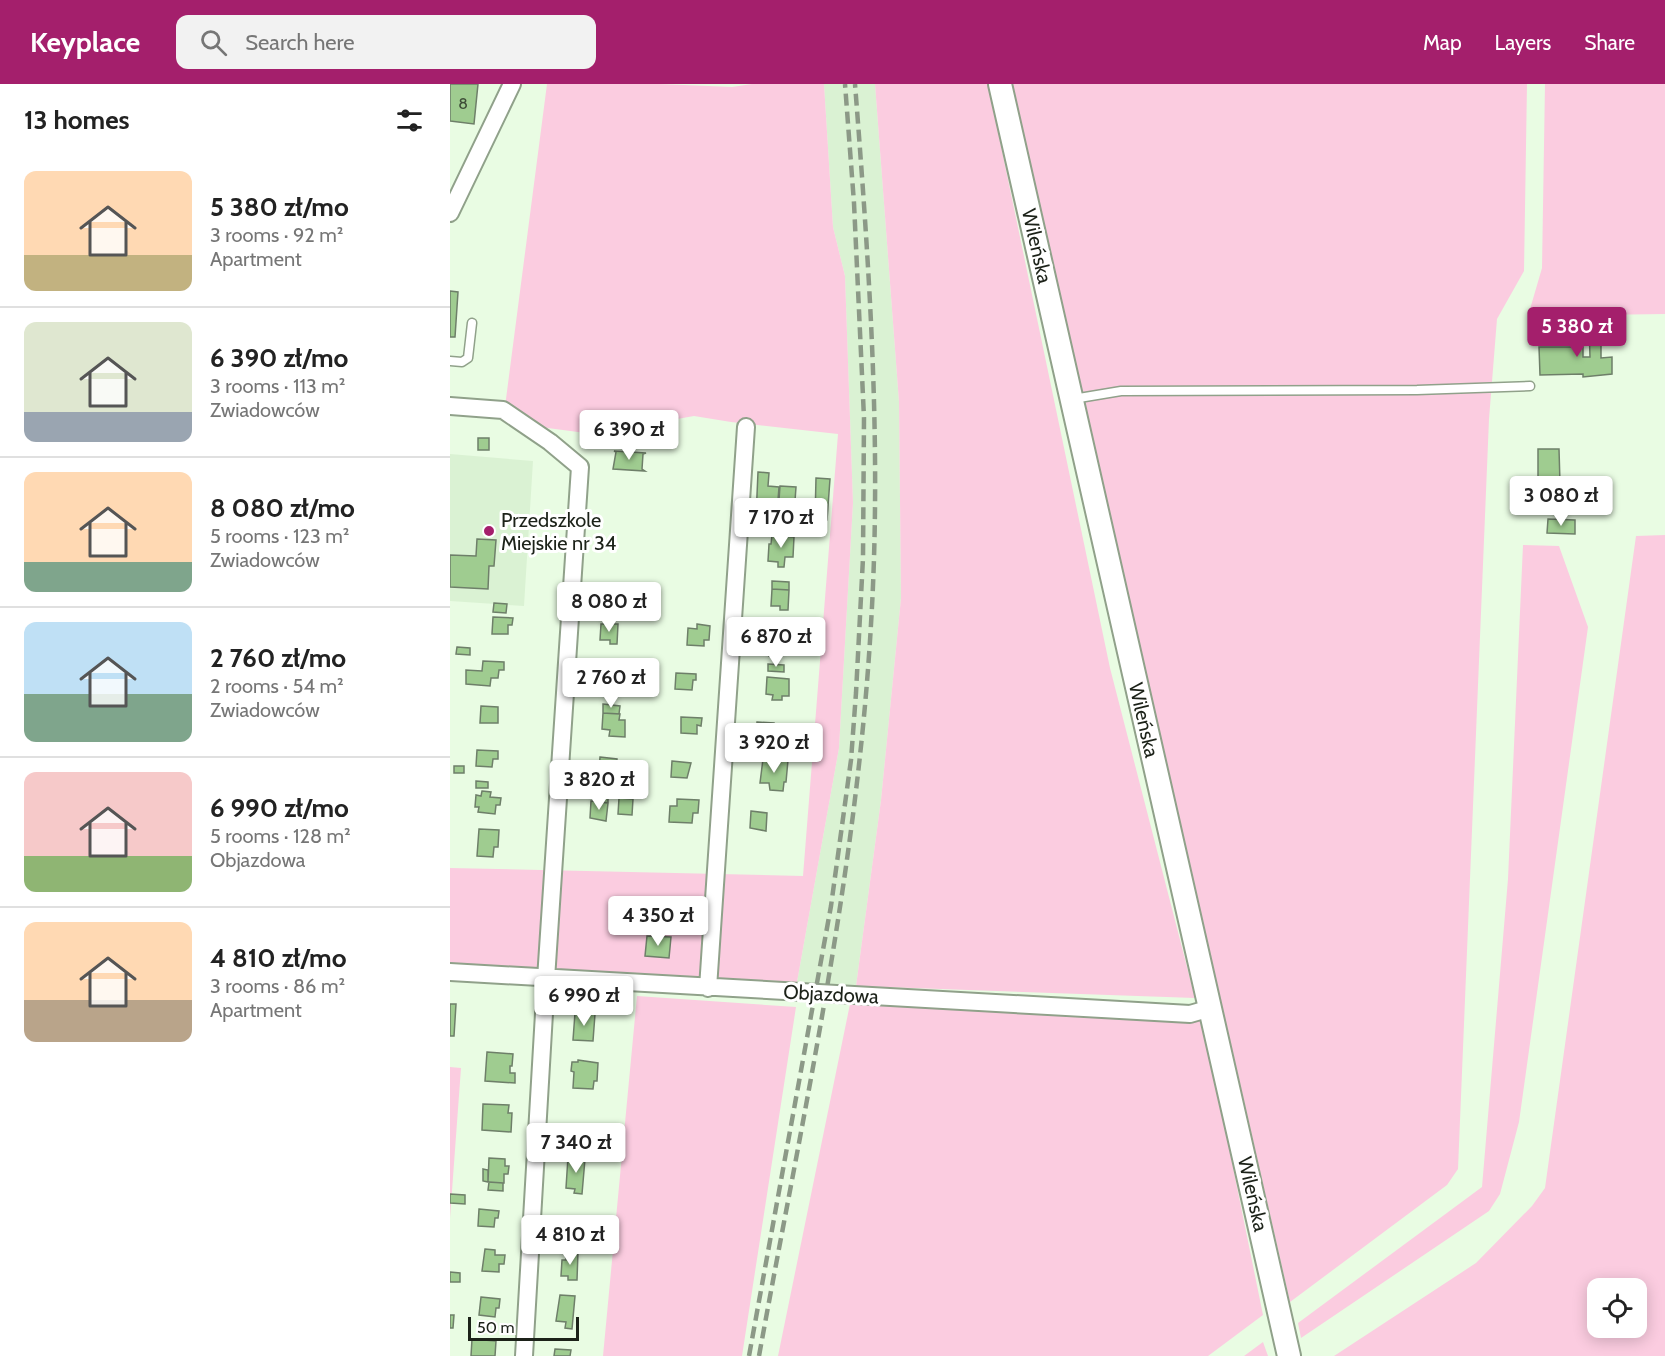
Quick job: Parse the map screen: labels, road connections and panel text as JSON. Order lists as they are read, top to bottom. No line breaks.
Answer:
{"streets":{"street":["Wileńska","Objazdowa"]},"crossings":[["Wileńska","Objazdowa"]],"places":["Przedszkole Miejskie nr 34"],"house_numbers":["8"],"scale_bar":"50 m","page":{"header":"Keyplace","search":"Search here","nav":["Map","Layers","Share"],"heading":"13 homes","list":[{"name":"5 380 zł/mo","note":"3 rooms · 92 m² · Apartment"},{"name":"6 390 zł/mo","note":"3 rooms · 113 m² · Zwiadowców"},{"name":"8 080 zł/mo","note":"5 rooms · 123 m² · Zwiadowców"},{"name":"2 760 zł/mo","note":"2 rooms · 54 m² · Zwiadowców"},{"name":"6 990 zł/mo","note":"5 rooms · 128 m² · Objazdowa"},{"name":"4 810 zł/mo","note":"3 rooms · 86 m² · Apartment"}],"price":["5 380 zł","6 390 zł","3 080 zł","7 170 zł","8 080 zł","6 870 zł","2 760 zł","3 920 zł","3 820 zł","4 350 zł","6 990 zł","7 340 zł","4 810 zł"],"scale":"50 m"}}
